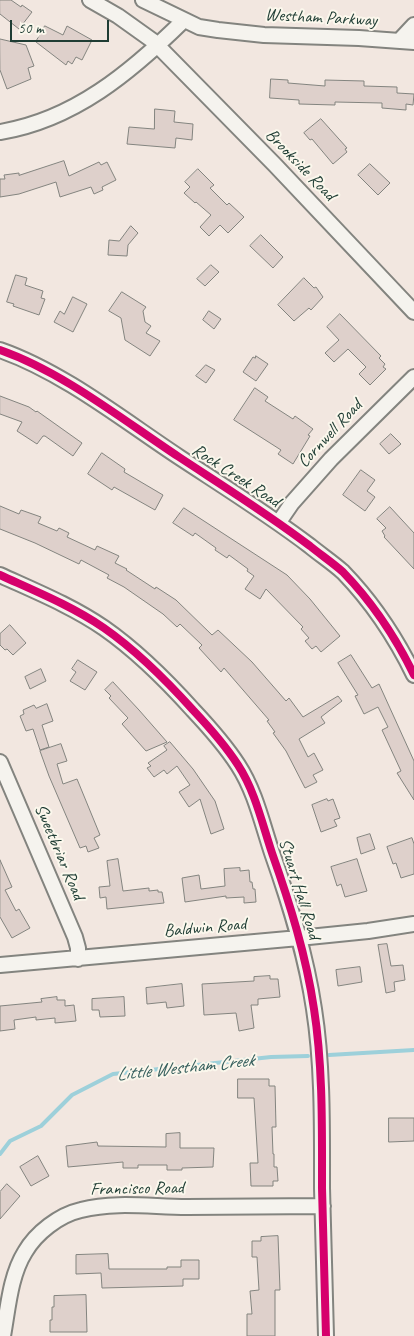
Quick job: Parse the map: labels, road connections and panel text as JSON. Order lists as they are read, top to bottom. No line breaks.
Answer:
{"streets":{"street":["Westham Parkway","Brookside Road","Cornwell Road","Rock Creek Road","Sweetbriar Road","Stuart Hall Road","Baldwin Road","Francisco Road"]},"crossings":[["Cornwell Road","Rock Creek Road"],["Sweetbriar Road","Baldwin Road"],["Stuart Hall Road","Baldwin Road"],["Stuart Hall Road","Francisco Road"]],"water":["Little Westham Creek"],"scale_bar":"50 m"}
